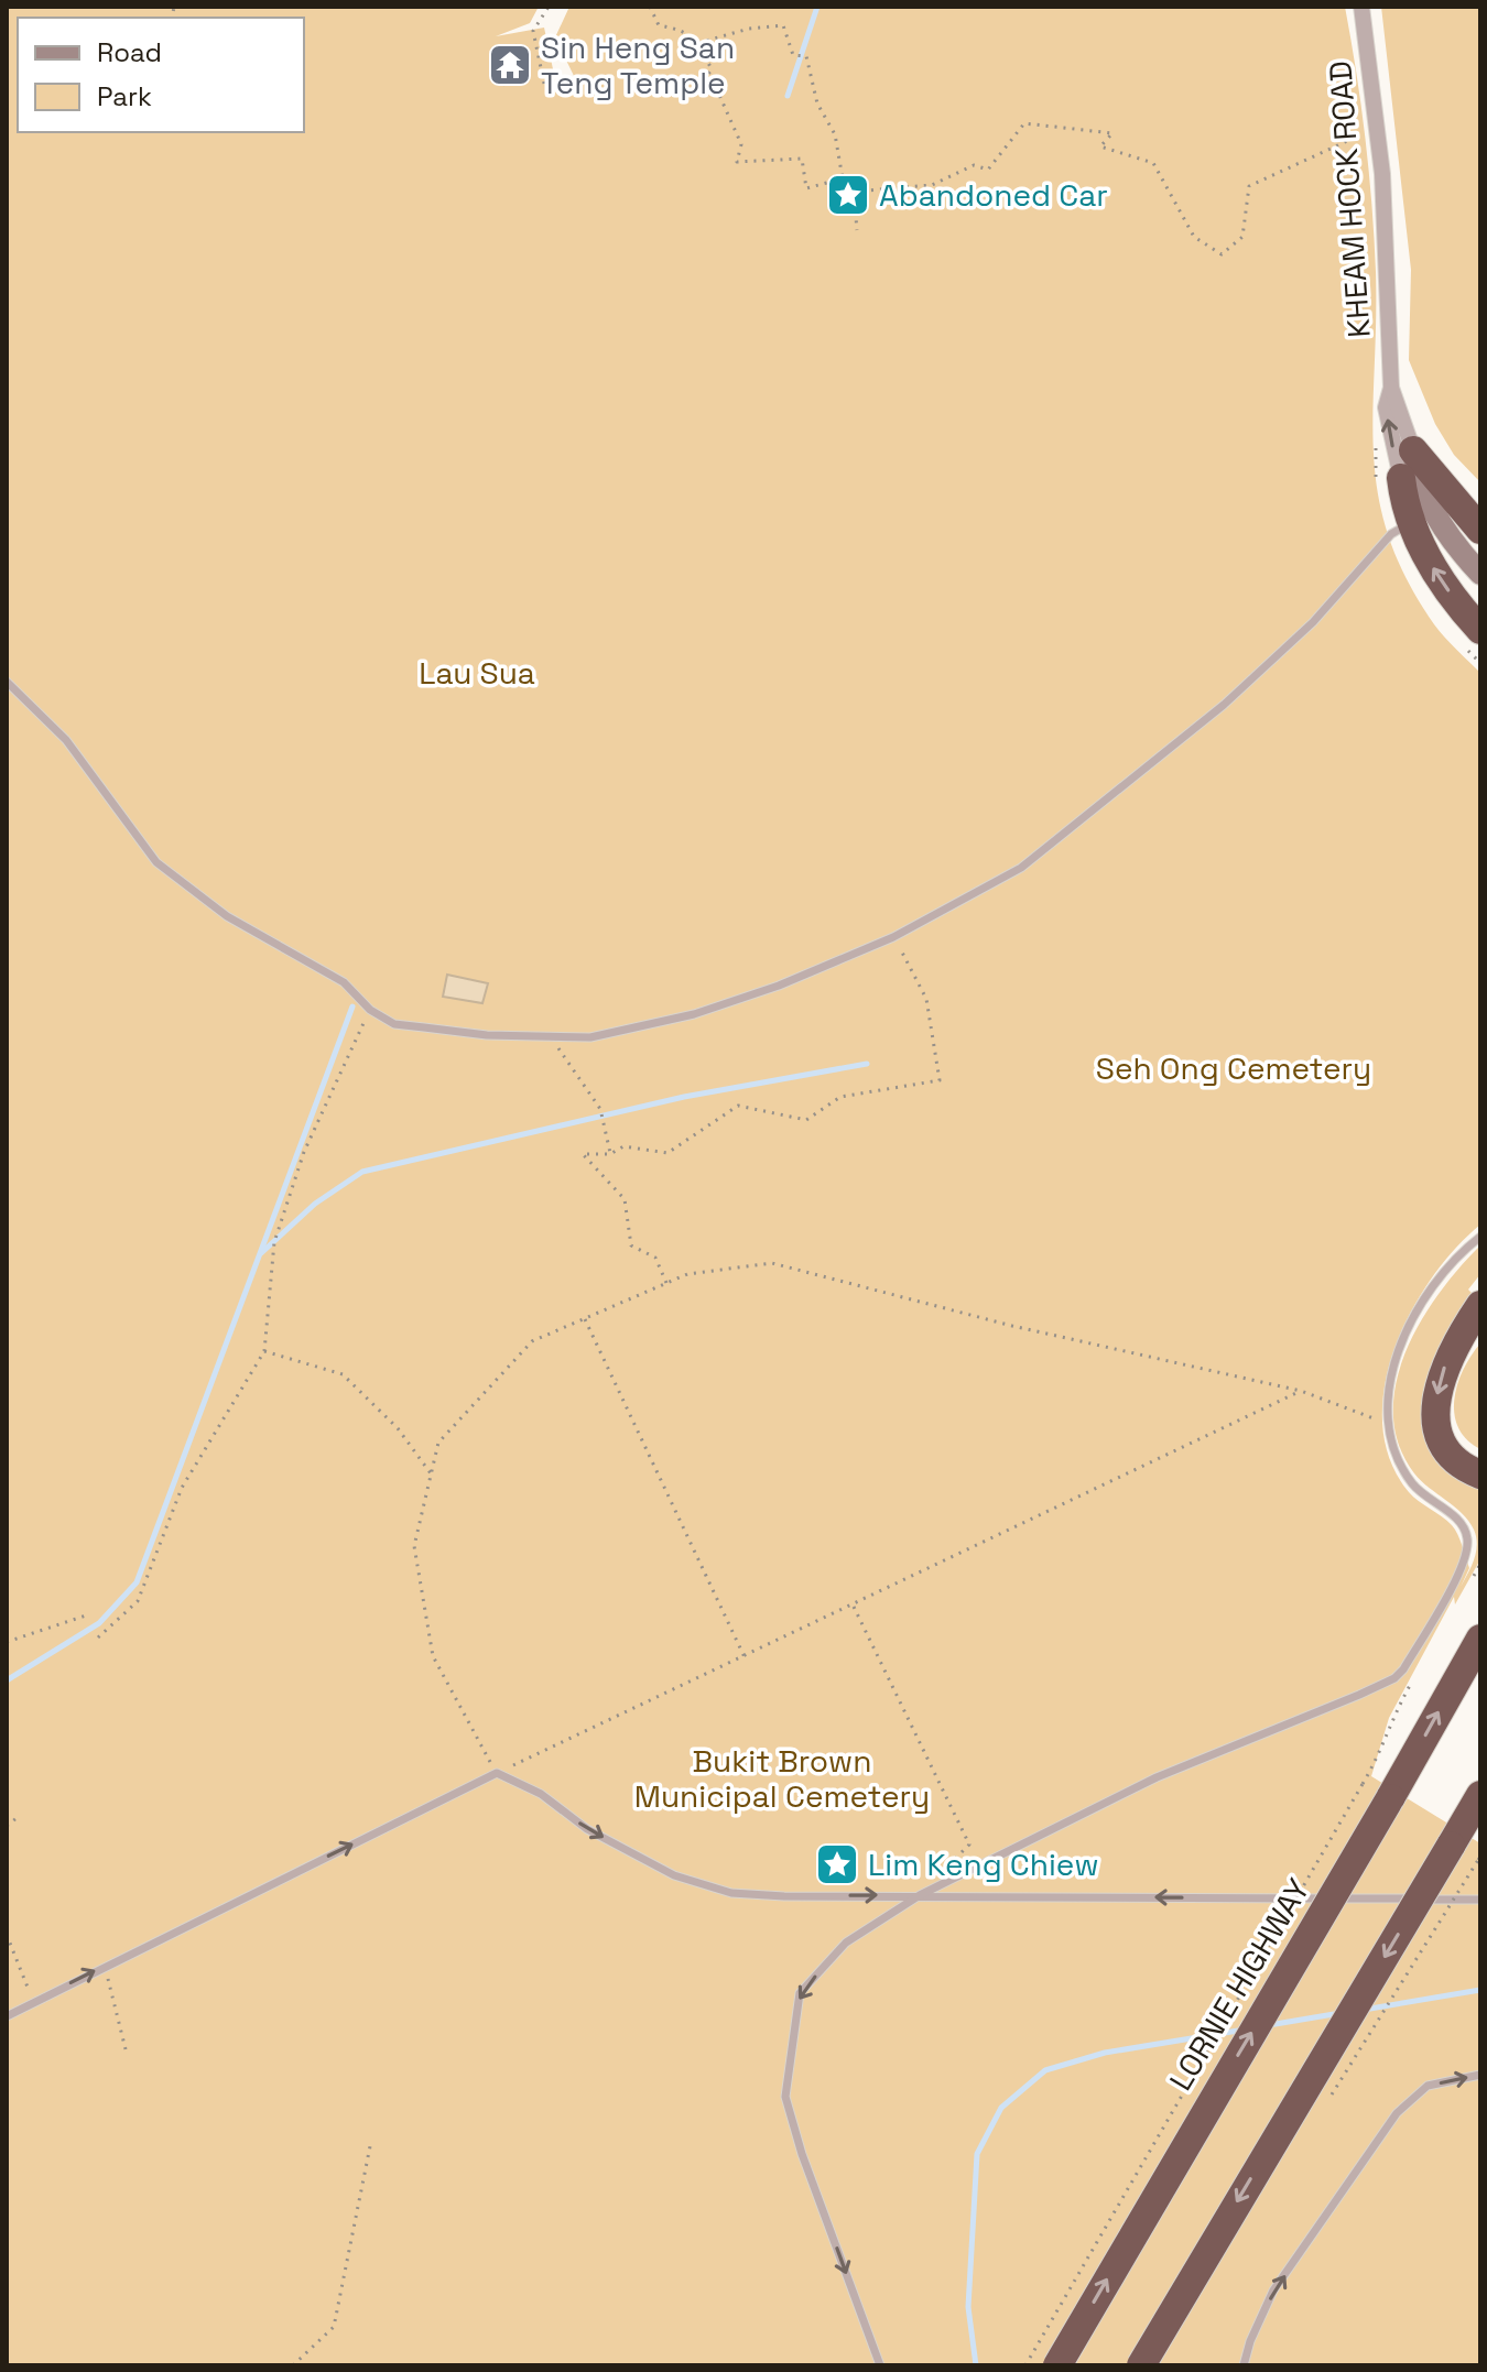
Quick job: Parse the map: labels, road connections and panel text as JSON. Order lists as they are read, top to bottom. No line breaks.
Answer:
{"streets":{"highway":["LORNIE HIGHWAY"],"street":["KHEAM HOCK ROAD"]},"parks":["Lau Sua","Seh Ong Cemetery","Bukit Brown Municipal Cemetery"],"places":{"temple":["Sin Heng San Teng Temple"],"place":["Abandoned Car","Lim Keng Chiew"]},"legend":["Road","Park"]}
